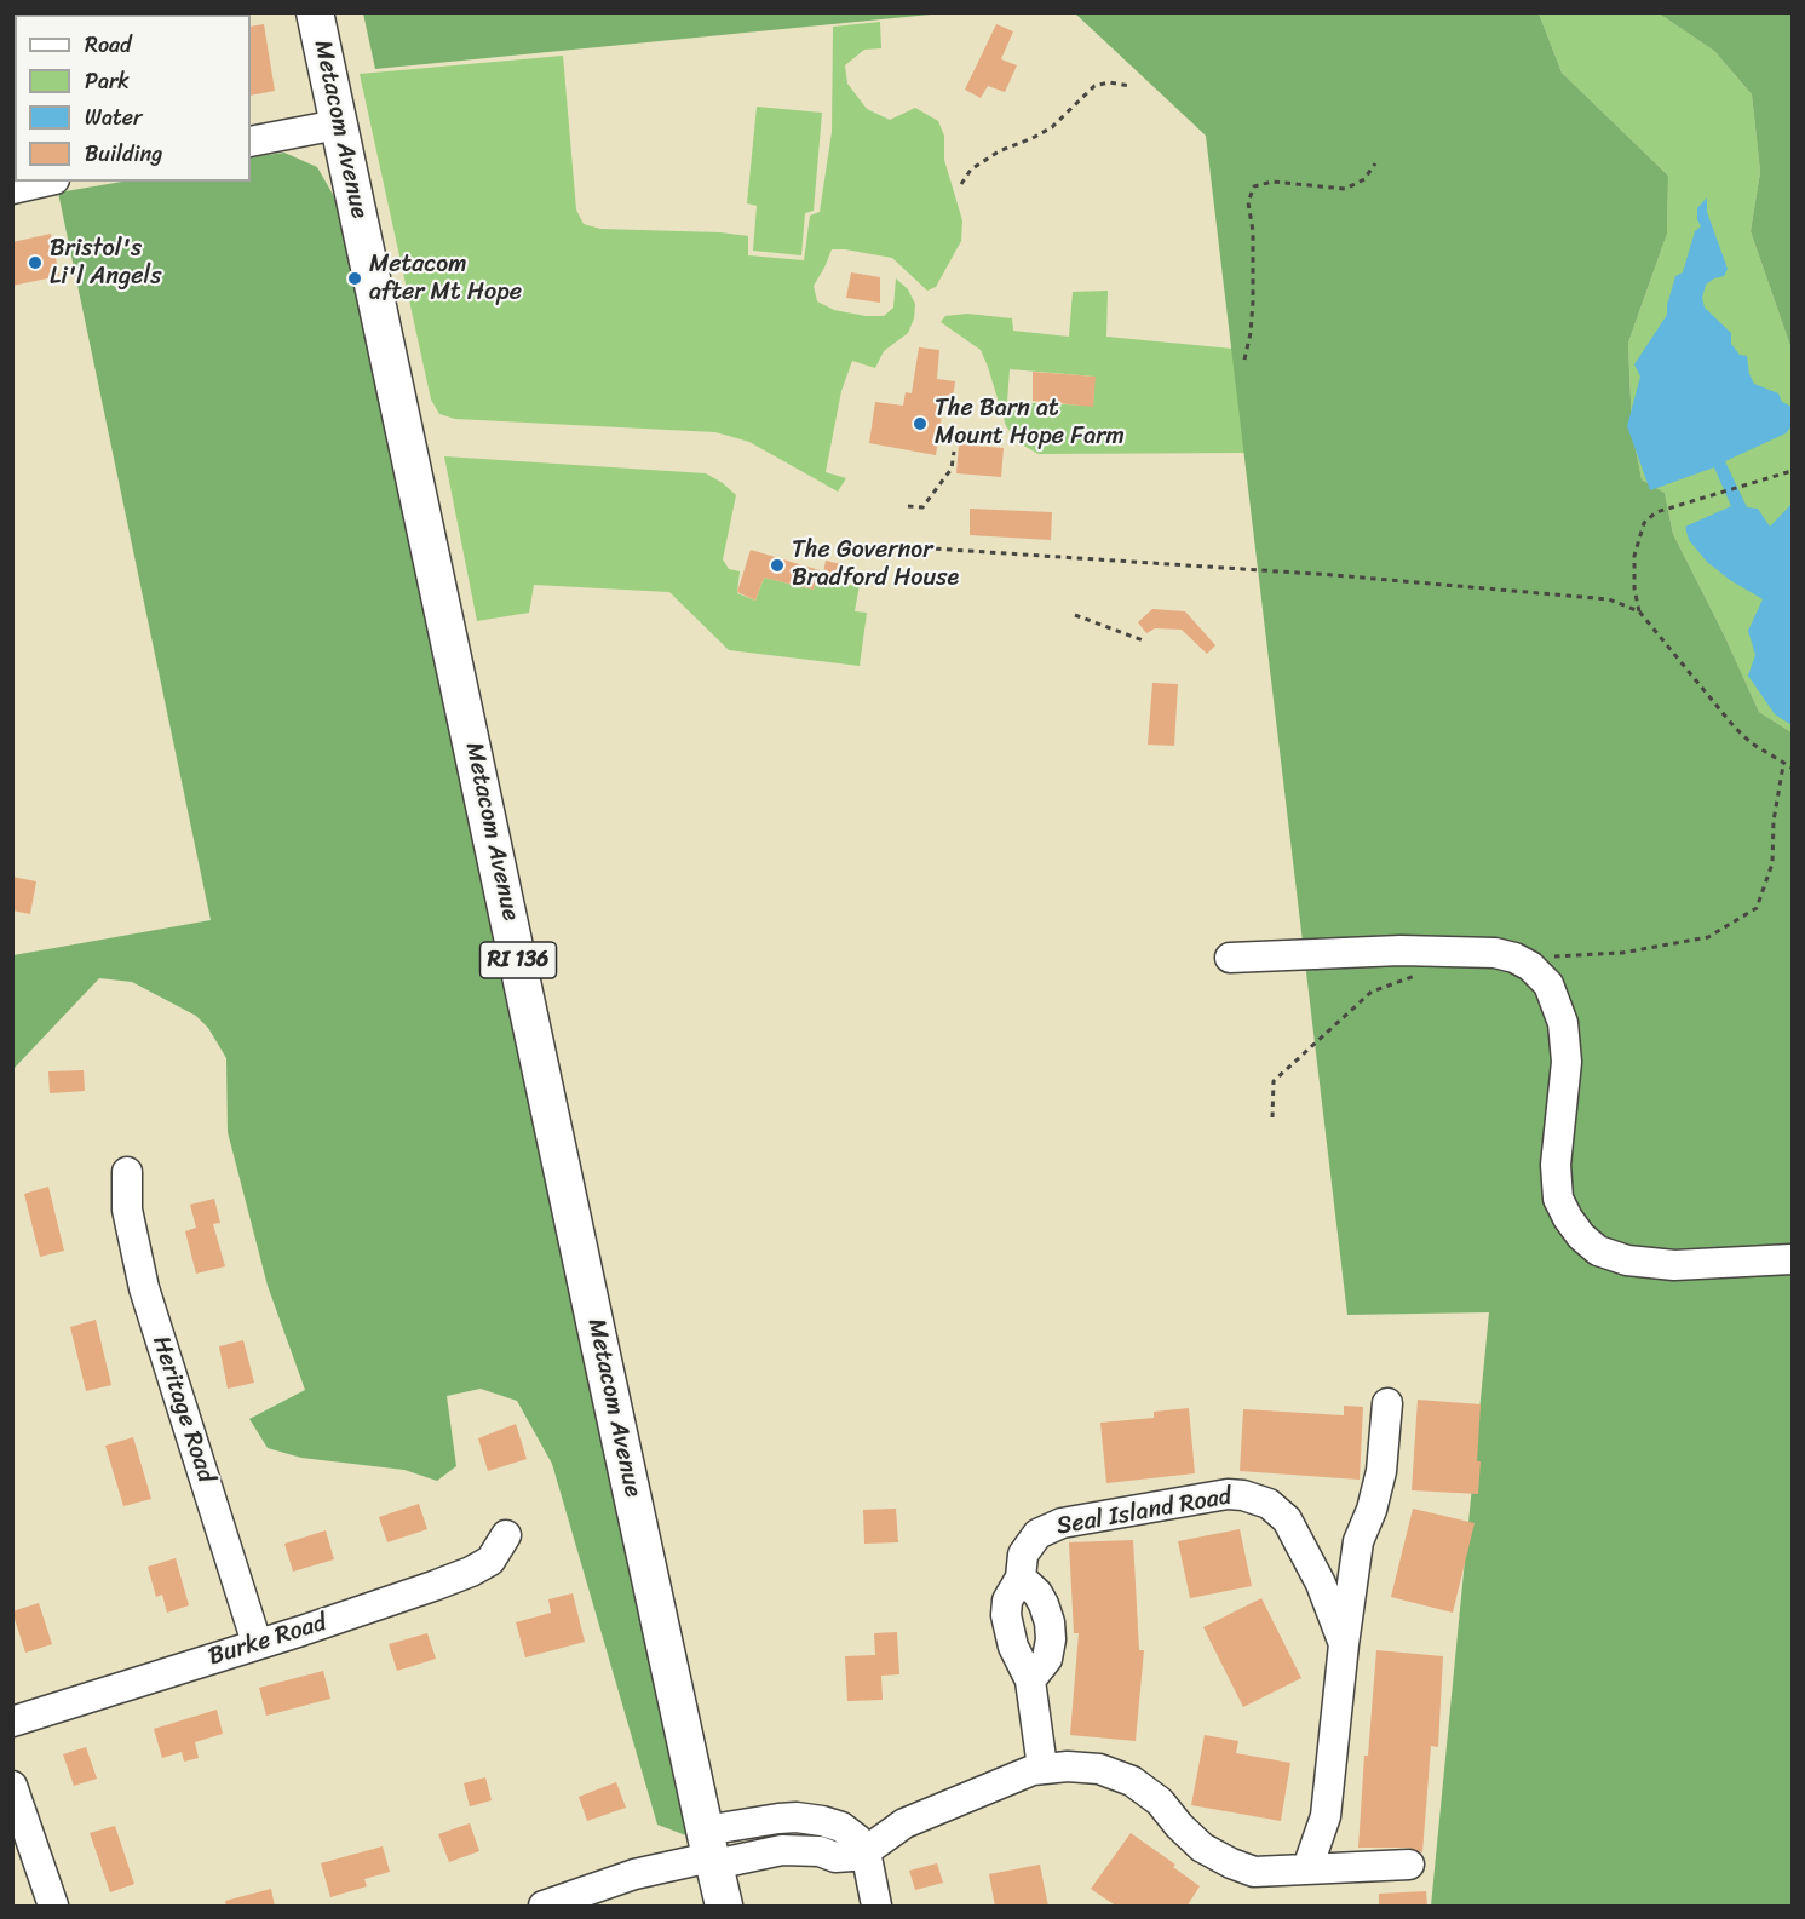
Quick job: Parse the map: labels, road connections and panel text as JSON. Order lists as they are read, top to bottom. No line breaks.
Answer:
{"streets":{"main road":["Metacom Avenue","RI 136"],"street":["Heritage Road","Seal Island Road","Burke Road"]},"crossings":[["Heritage Road","Burke Road"]],"places":["Bristol's Li'l Angels","Metacom after Mt Hope","The Barn at Mount Hope Farm","The Governor Bradford House"],"legend":["Road","Park","Water","Building"]}
